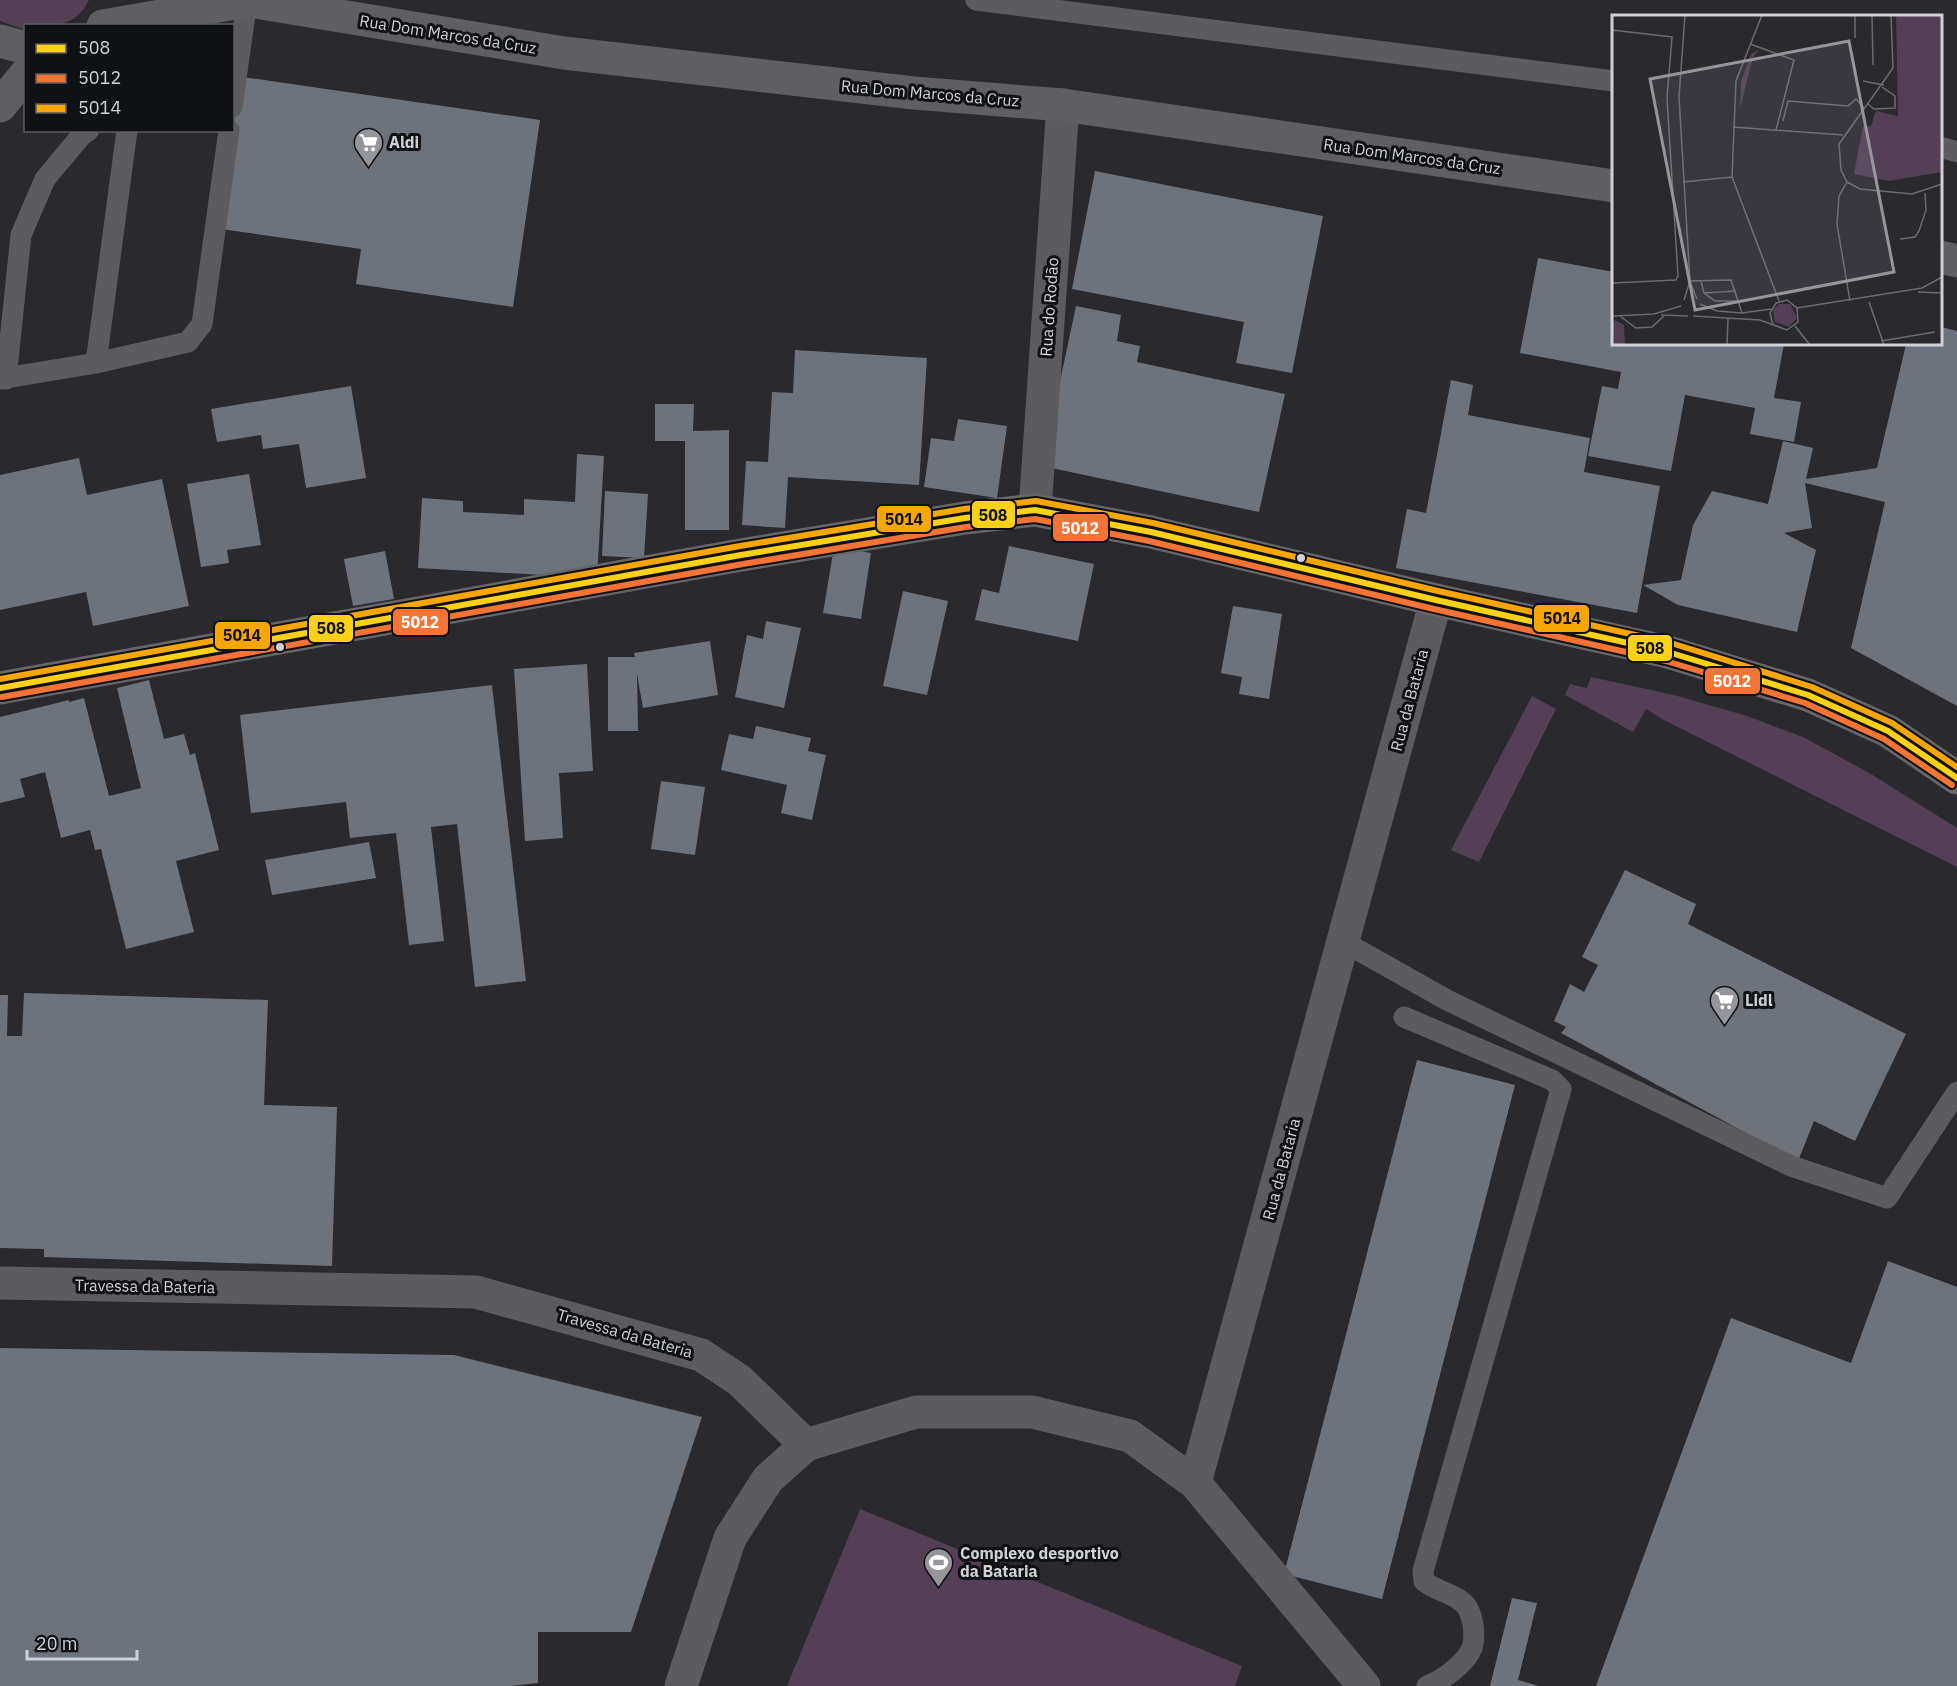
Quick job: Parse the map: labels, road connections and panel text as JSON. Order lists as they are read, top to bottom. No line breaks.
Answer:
{"streets":{"street":["Rua Dom Marcos da Cruz","Rua do Rodão","Rua da Bataria","Travessa da Bateria"]},"crossings":[["Rua Dom Marcos da Cruz","Rua do Rodão"]],"places":{"supermarket":["Aldi","Lidl"],"sports":["Complexo desportivo da Bataria"]},"lines":["transit line 5014","transit line 508","transit line 5012"],"legend":["508","5012","5014"],"scale_bar":"20 m"}
